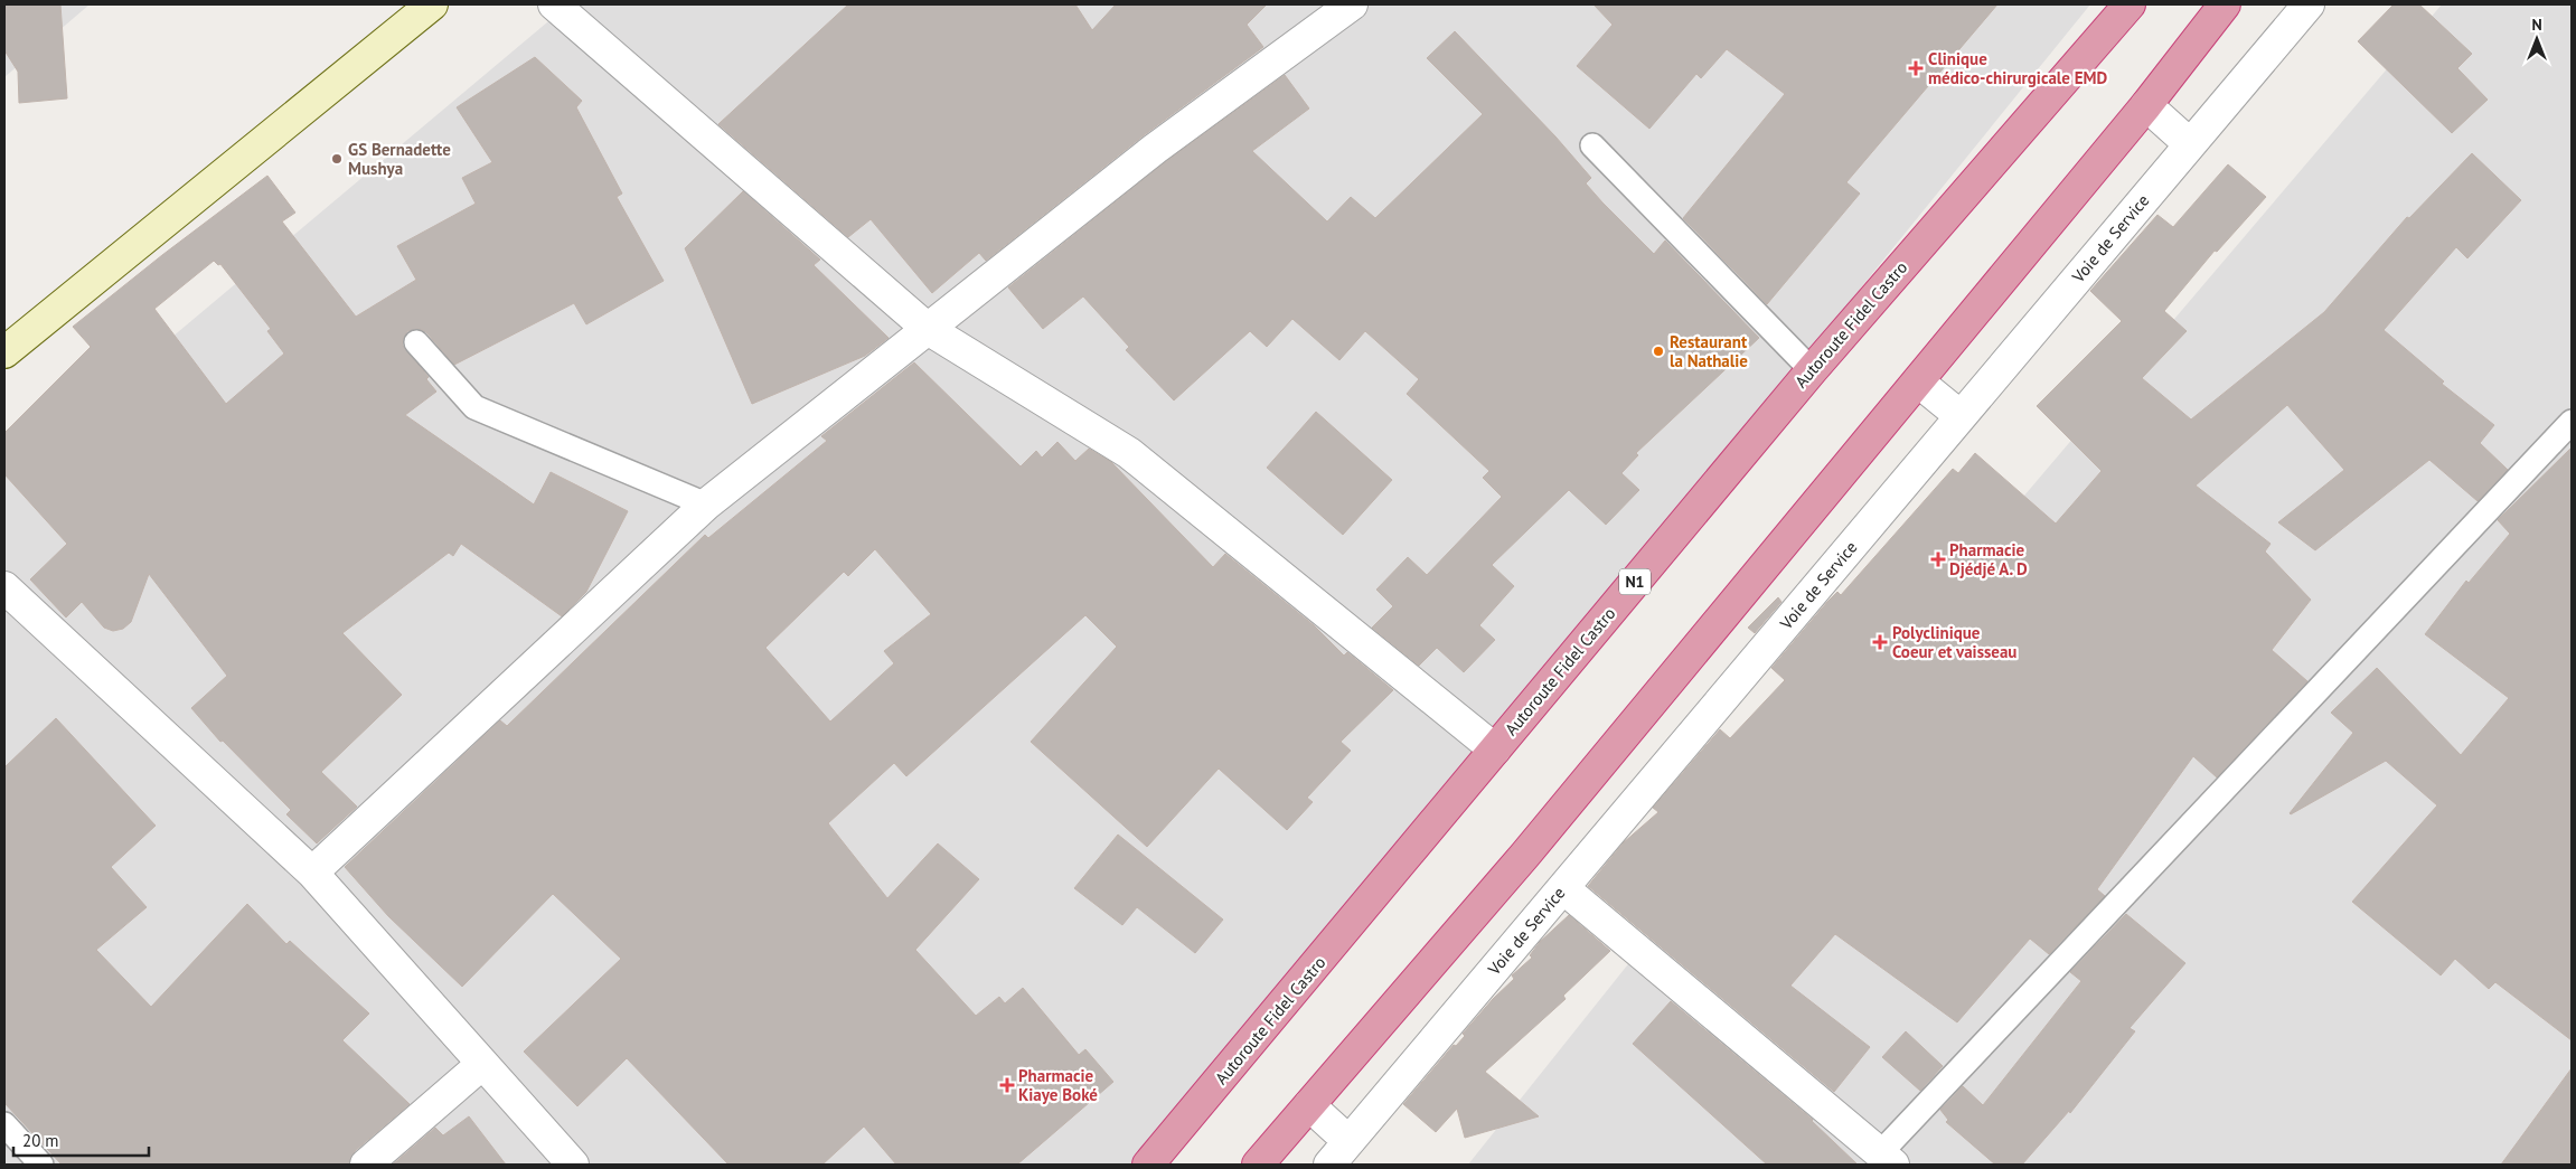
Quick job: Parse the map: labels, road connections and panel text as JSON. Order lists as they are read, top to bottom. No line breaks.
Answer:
{"streets":{"highway":["Autoroute Fidel Castro","N1"],"street":["Voie de Service"]},"places":{"health":["Clinique médico-chirurgicale EMD","Pharmacie Djédjé A. D","Polyclinique Coeur et vaisseau","Pharmacie Kiaye Boké"],"other":["GS Bernadette Mushya","Restaurant la Nathalie"]},"scale_bar":"20 m","north":"top"}
